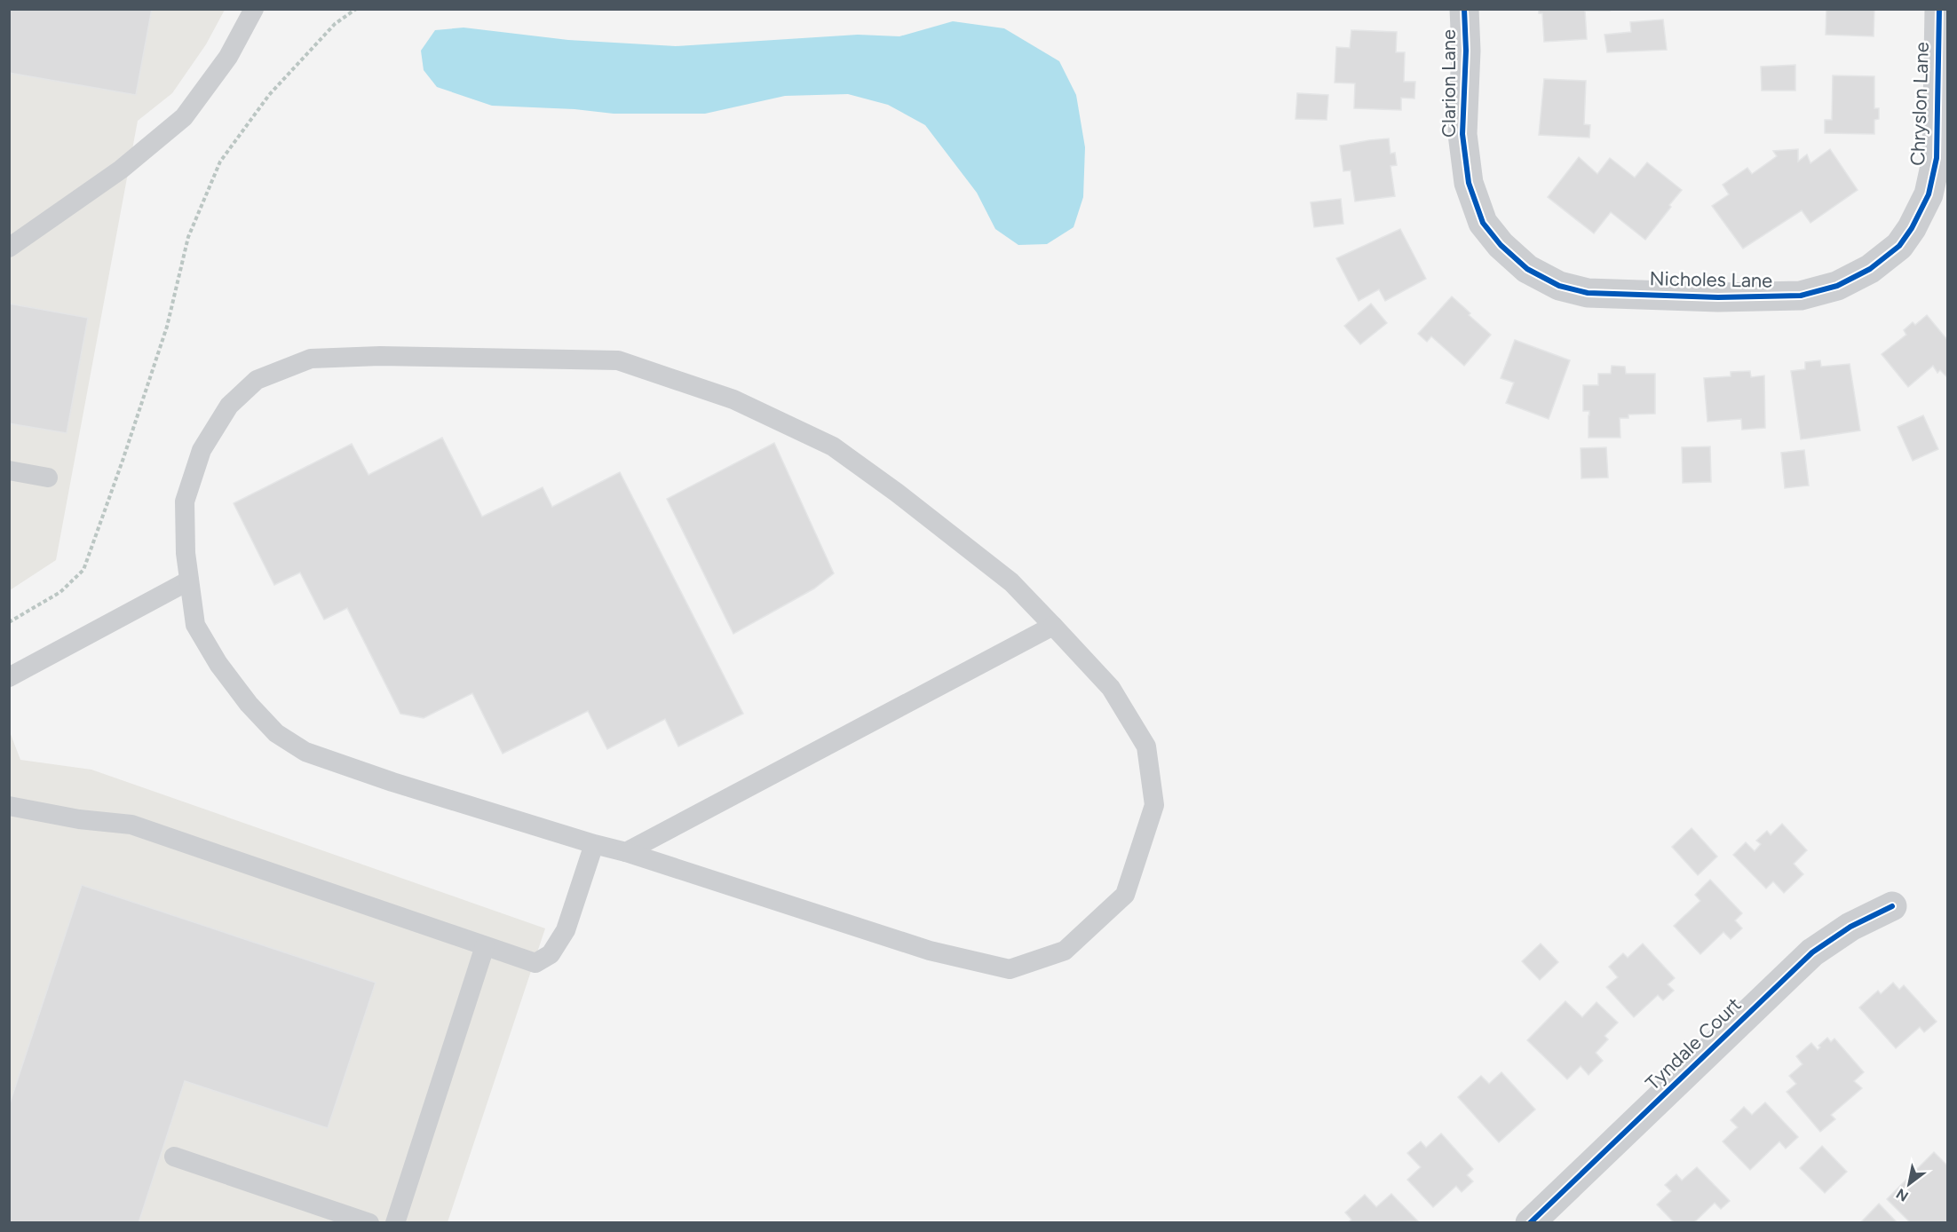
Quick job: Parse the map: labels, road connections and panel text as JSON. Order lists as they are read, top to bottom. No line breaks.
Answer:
{"streets":{"street":["Clarion Lane","Chryslon Lane","Nicholes Lane","Tyndale Court"]},"crossings":[["Clarion Lane","Nicholes Lane"],["Chryslon Lane","Nicholes Lane"]],"north":"bottom left"}
